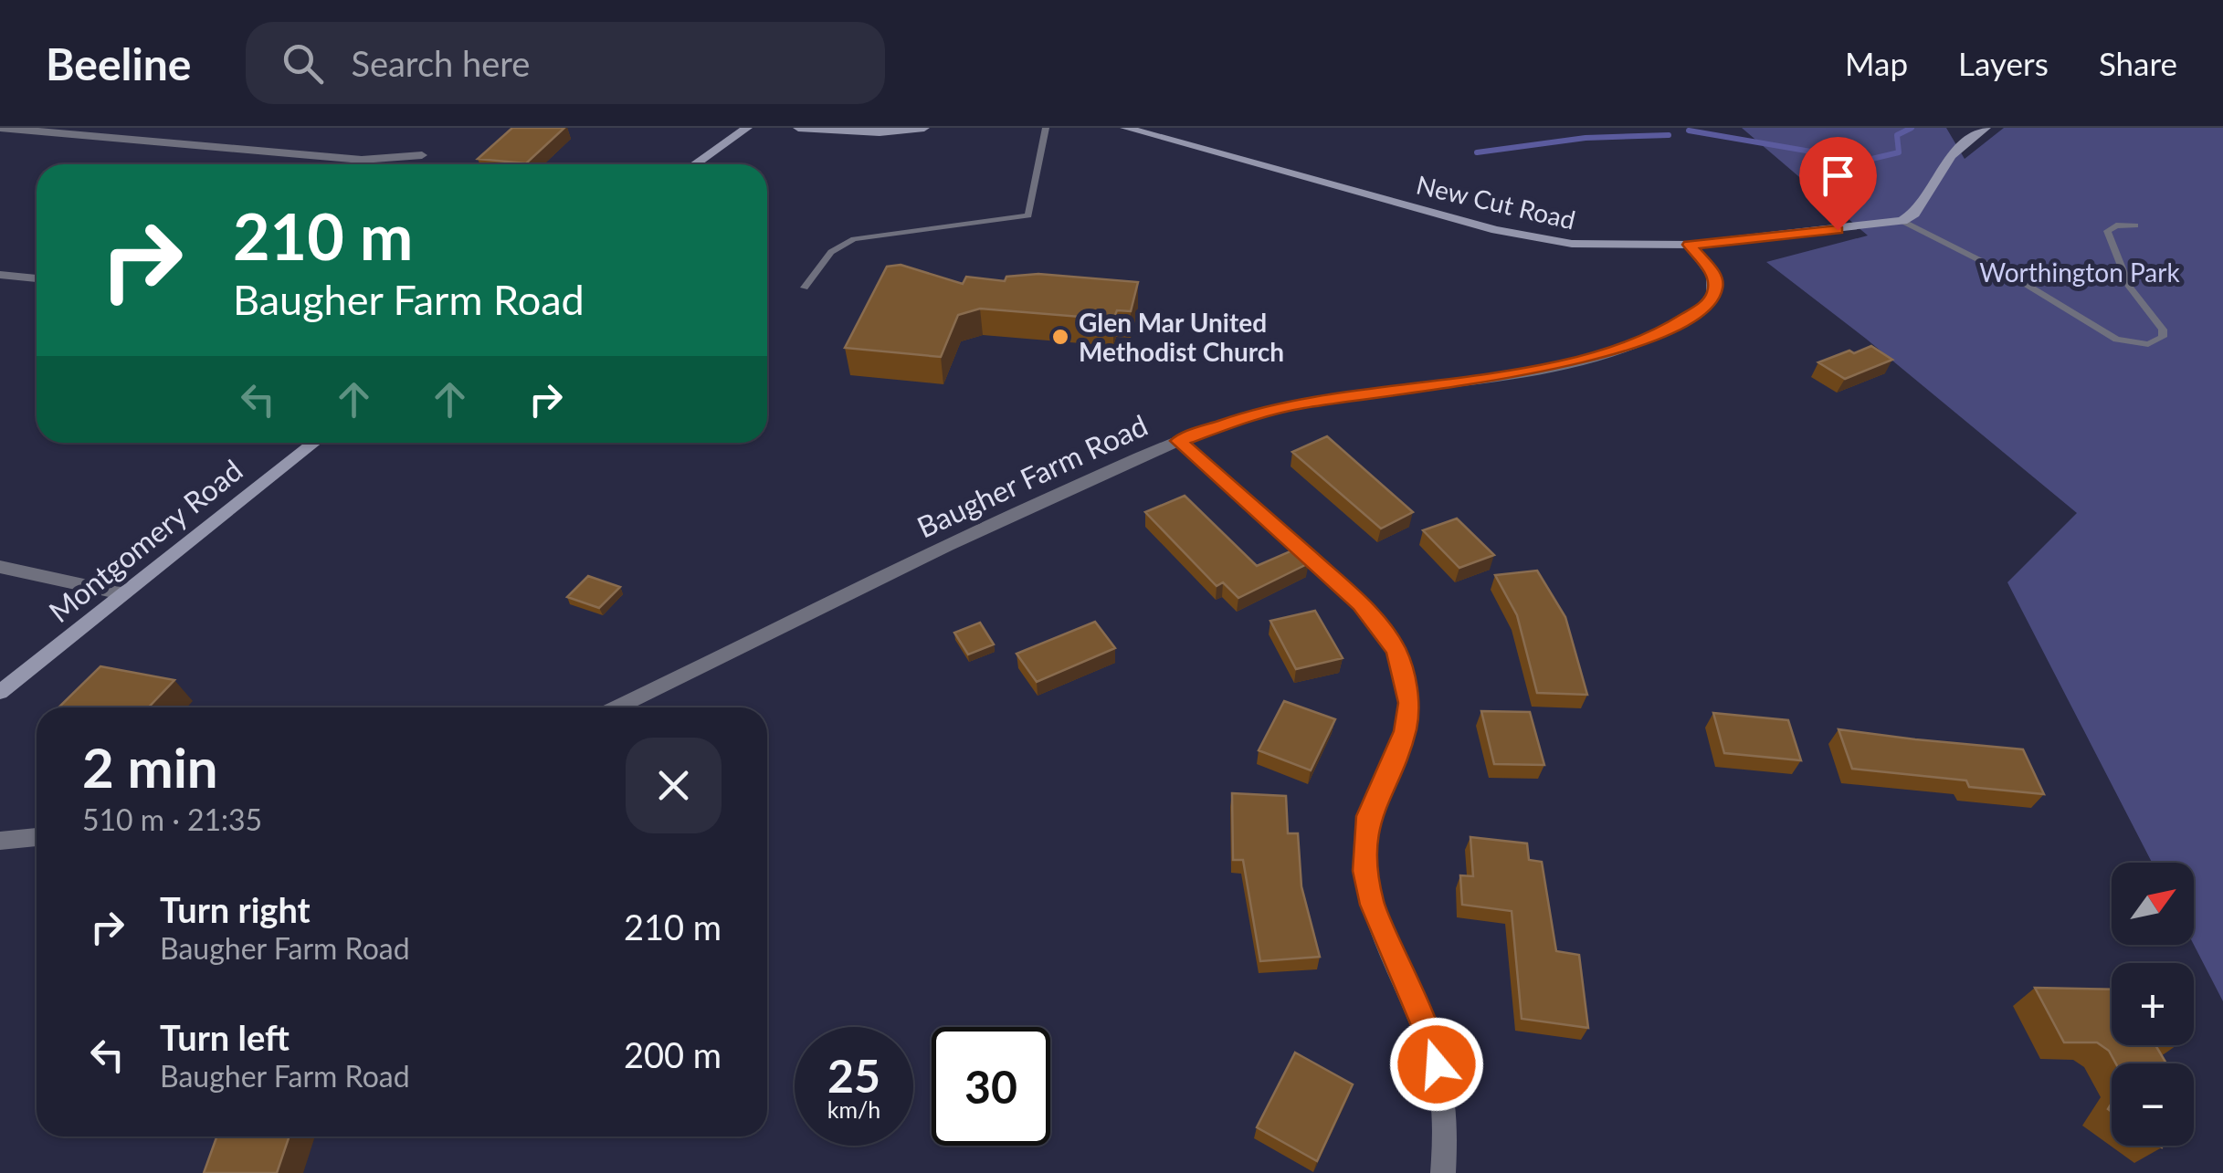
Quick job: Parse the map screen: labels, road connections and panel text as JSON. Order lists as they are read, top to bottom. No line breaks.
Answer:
{"streets":{"street":["New Cut Road","Baugher Farm Road","Montgomery Road"]},"crossings":[["New Cut Road","Baugher Farm Road"]],"parks":["Worthington Park"],"places":["Glen Mar United Methodist Church"],"north":"top right","page":{"header":"Beeline","search":"Search here","nav":["Map","Layers","Share"],"turn":["210 m","Baugher Farm Road"],"heading":["2 min","510 m · 21:35"],"map_buttons":["+","−"],"list":[{"name":"Turn right","note":"Baugher Farm Road","value":"210 m"},{"name":"Turn left","note":"Baugher Farm Road","value":"200 m"}],"speed":"25 km/h","limit":"30"}}
